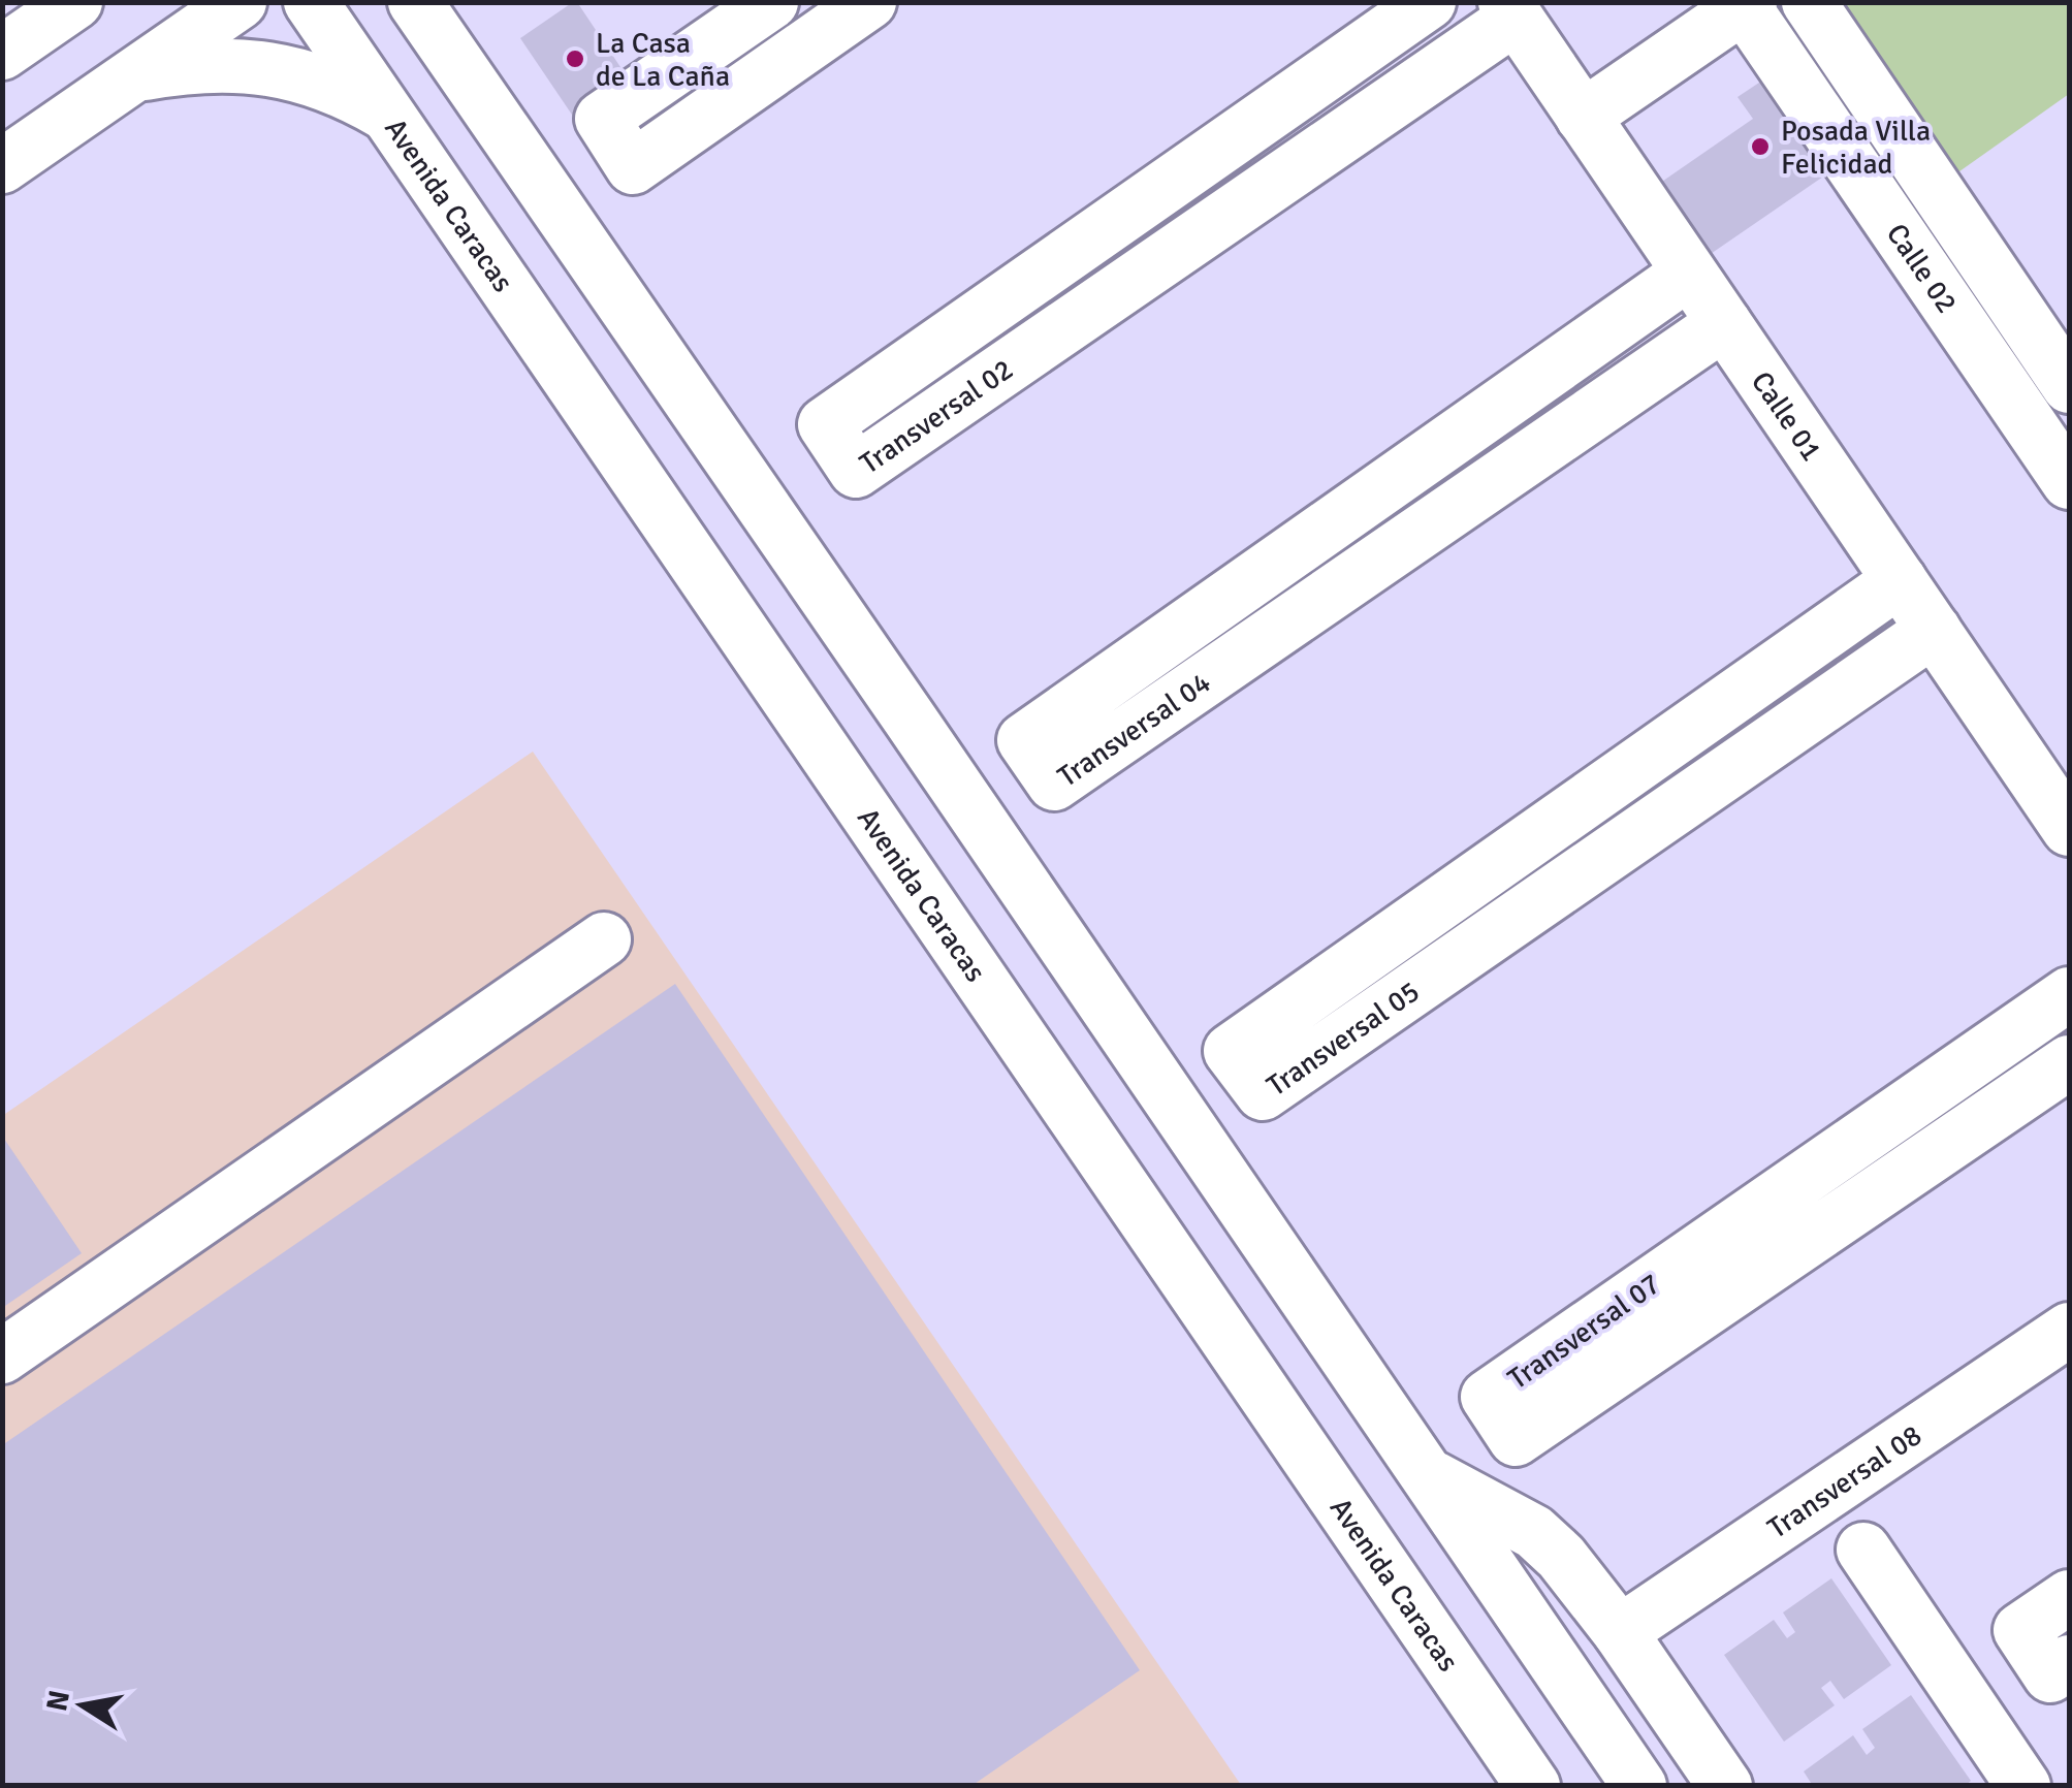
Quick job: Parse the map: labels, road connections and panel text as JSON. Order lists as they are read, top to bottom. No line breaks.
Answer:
{"streets":{"street":["Avenida Caracas","Calle 02","Transversal 02","Calle 01","Transversal 04","Transversal 05","Transversal 07","Transversal 08"]},"crossings":[["Transversal 02","Calle 01"],["Calle 01","Transversal 04"],["Calle 01","Transversal 05"]],"places":["La Casa de La Caña","Posada Villa Felicidad"],"north":"left"}
